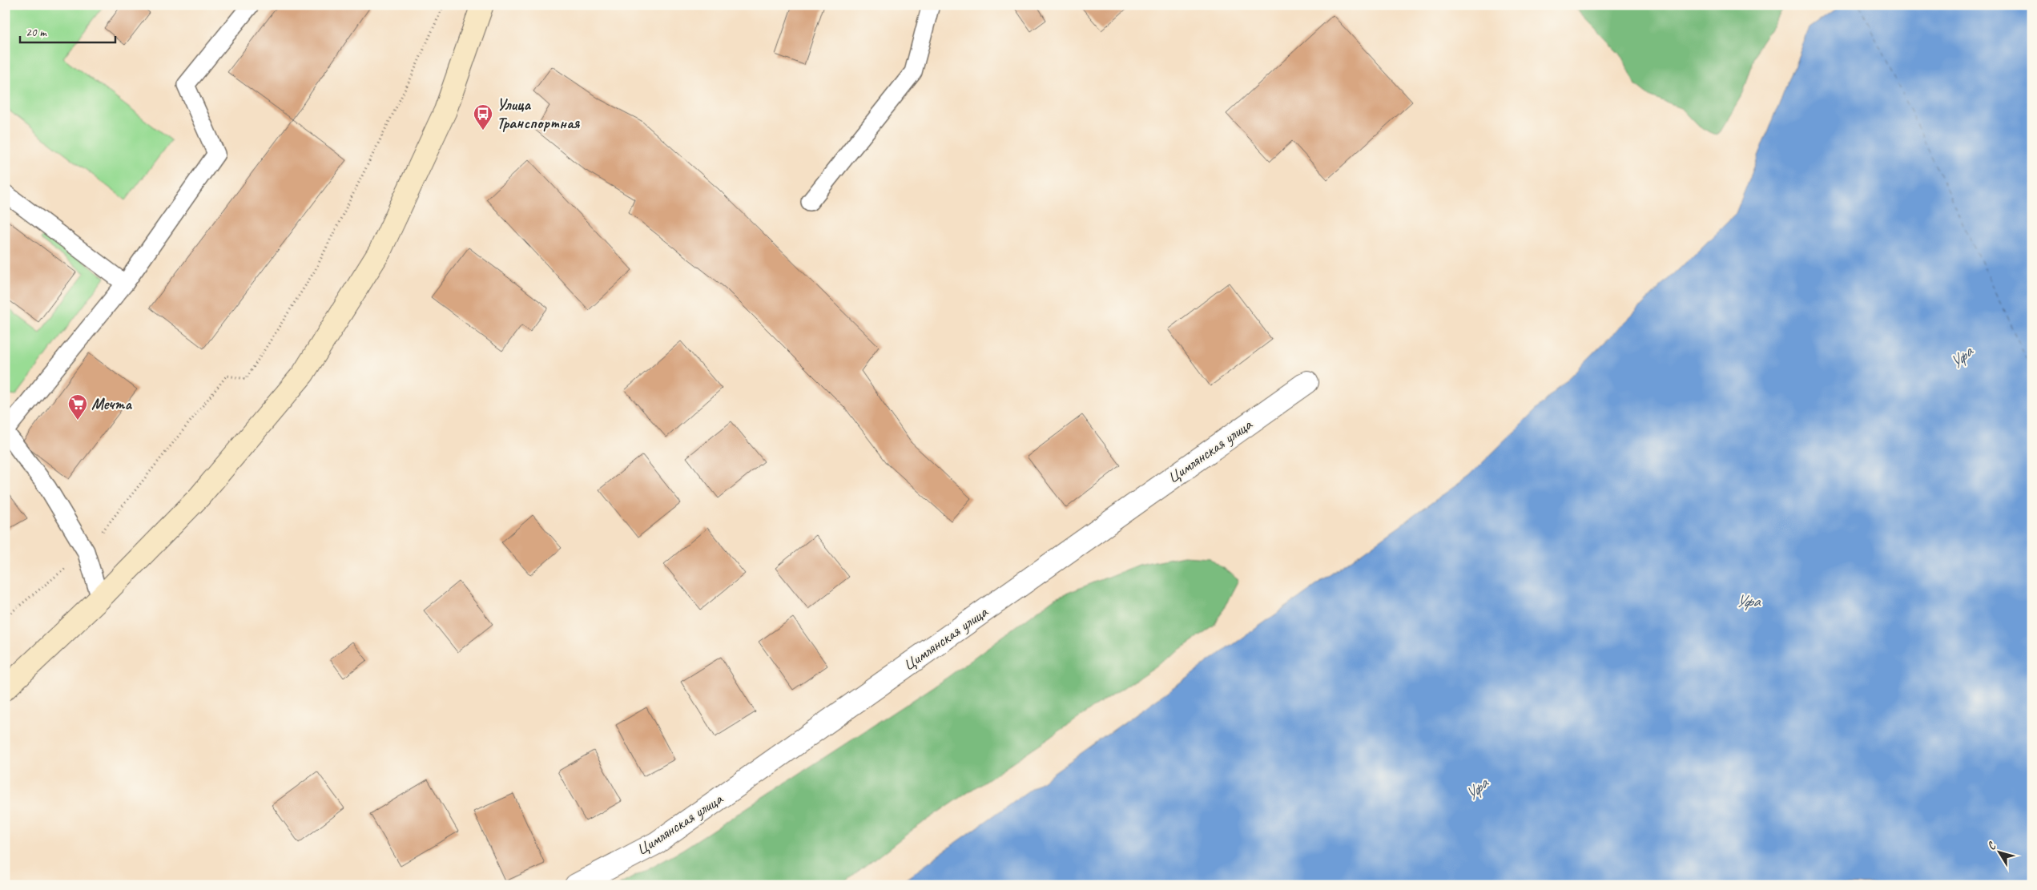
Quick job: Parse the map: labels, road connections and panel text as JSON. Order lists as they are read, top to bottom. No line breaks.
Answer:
{"streets":{"street":["Цимлянская улица"]},"water":["Уфа"],"places":{"bus stop":["Улица Транспортная"],"supermarket":["Мечта"]},"scale_bar":"20 m","north":"top left"}
